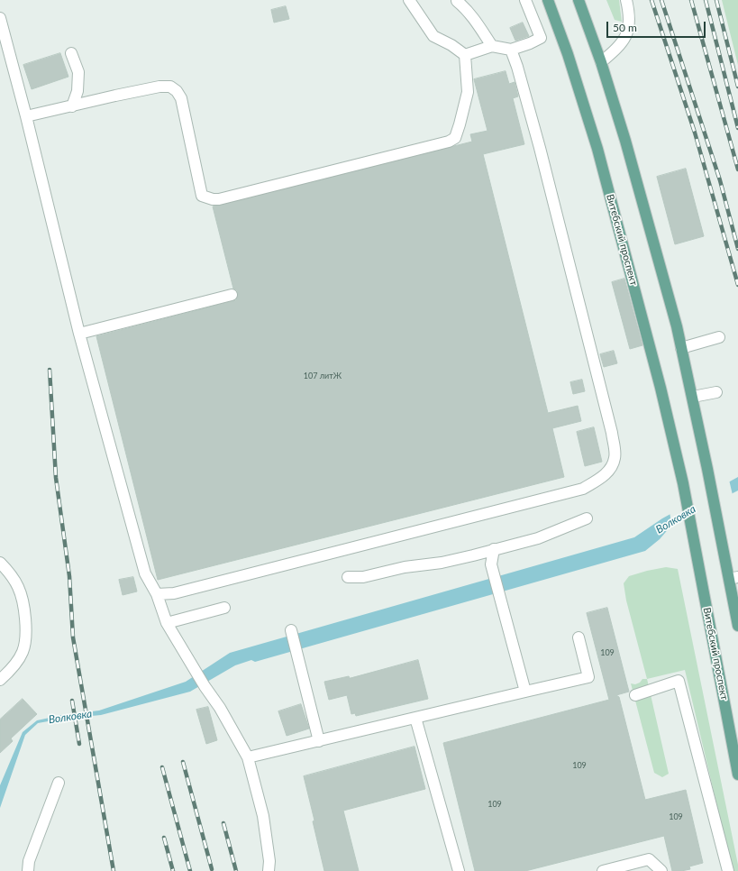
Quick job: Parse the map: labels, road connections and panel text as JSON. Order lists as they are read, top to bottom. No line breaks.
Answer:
{"streets":{"main road":["Витебский проспект"]},"water":["Волковка"],"house_numbers":["107 литЖ","109","109","109","109"],"scale_bar":"50 m"}
